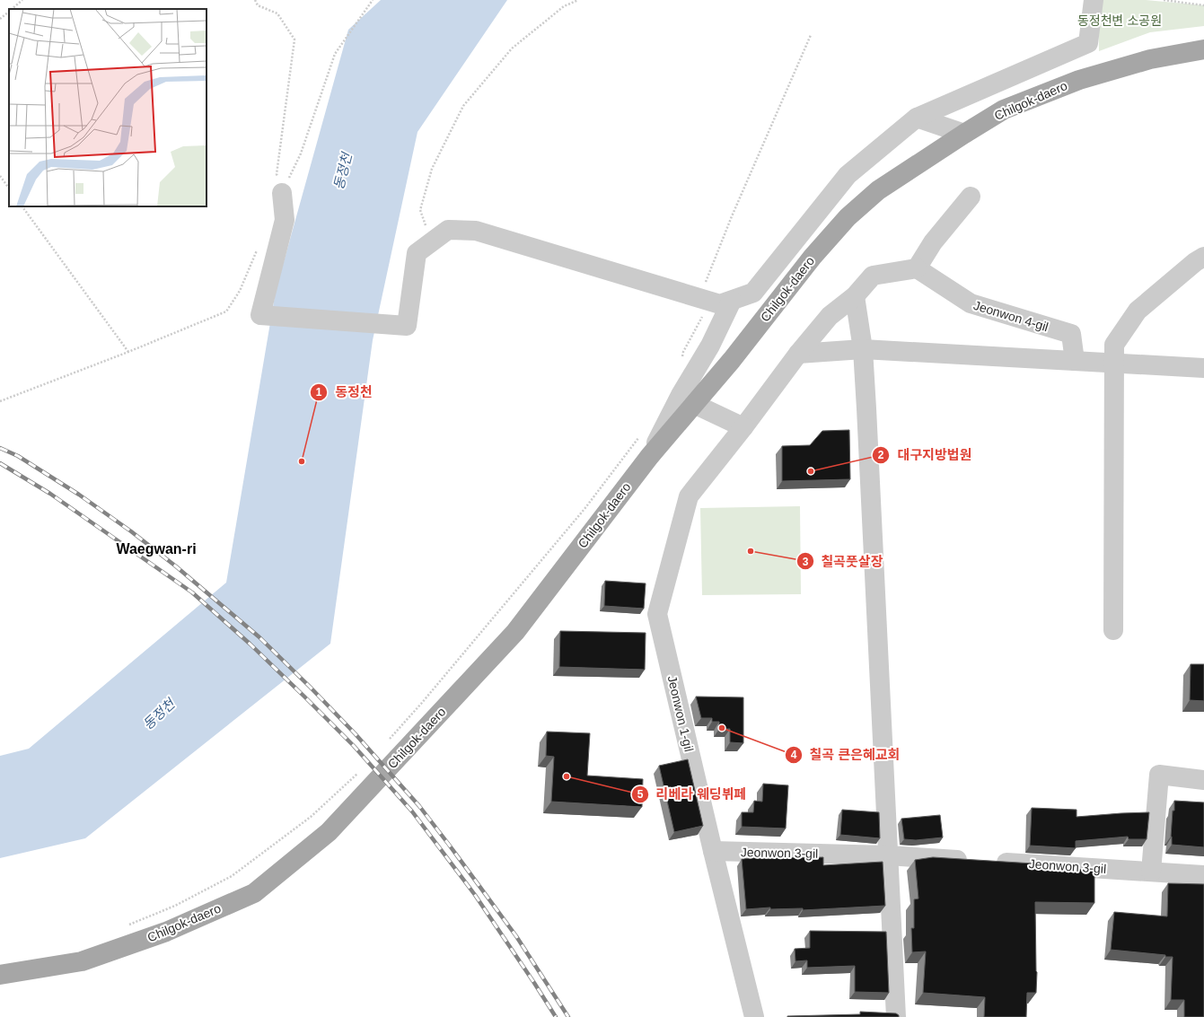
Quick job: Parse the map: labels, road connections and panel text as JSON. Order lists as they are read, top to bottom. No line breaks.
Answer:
{"streets":{"main road":["Chilgok-daero"],"street":["Jeonwon 4-gil","Jeonwon 1-gil","Jeonwon 3-gil"]},"crossings":[["Jeonwon 4-gil","Jeonwon 1-gil"],["Jeonwon 1-gil","Jeonwon 3-gil"]],"districts":["Waegwan-ri"],"water":["동정천"],"parks":["동정천변 소공원"],"places":["동정천","대구지방법원","칠곡풋살장","칠곡 큰은혜교회","리베라 웨딩뷔페"]}
